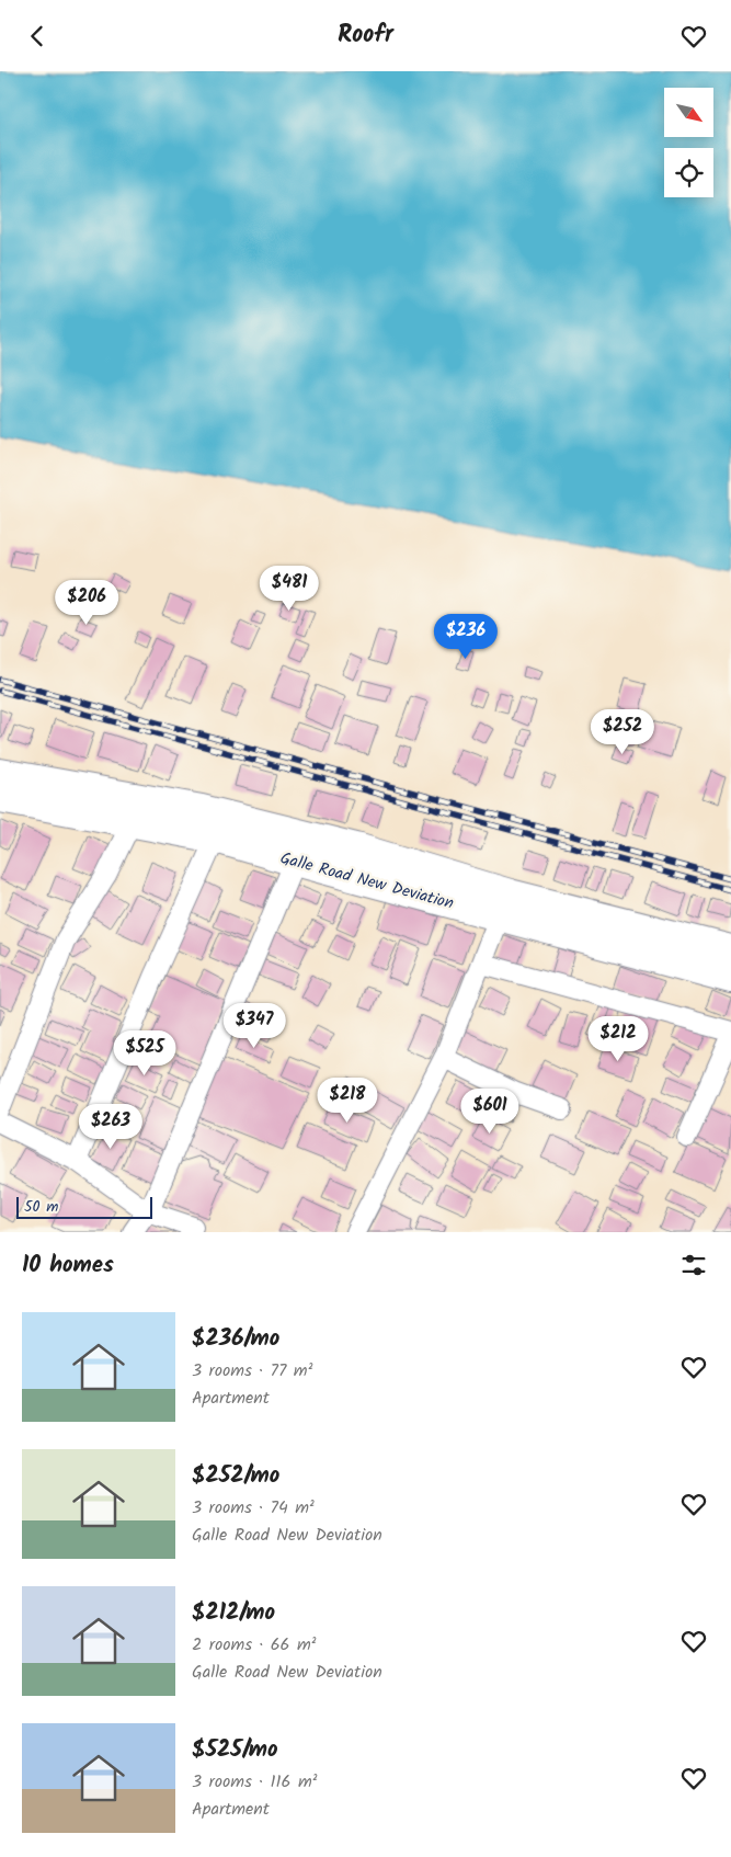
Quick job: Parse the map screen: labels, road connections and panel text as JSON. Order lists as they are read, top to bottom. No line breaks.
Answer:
{"streets":{"main road":["Galle Road New Deviation"]},"scale_bar":"50 m","north":"bottom right","page":{"header":"Roofr","price":["$481","$206","$236","$252","$347","$212","$525","$218","$601","$263"],"scale":"50 m","heading":"10 homes","list":[{"name":"$236/mo","note":"3 rooms · 77 m² · Apartment"},{"name":"$252/mo","note":"3 rooms · 74 m² · Galle Road New Deviation"},{"name":"$212/mo","note":"2 rooms · 66 m² · Galle Road New Deviation"},{"name":"$525/mo","note":"3 rooms · 116 m² · Apartment"}]}}
